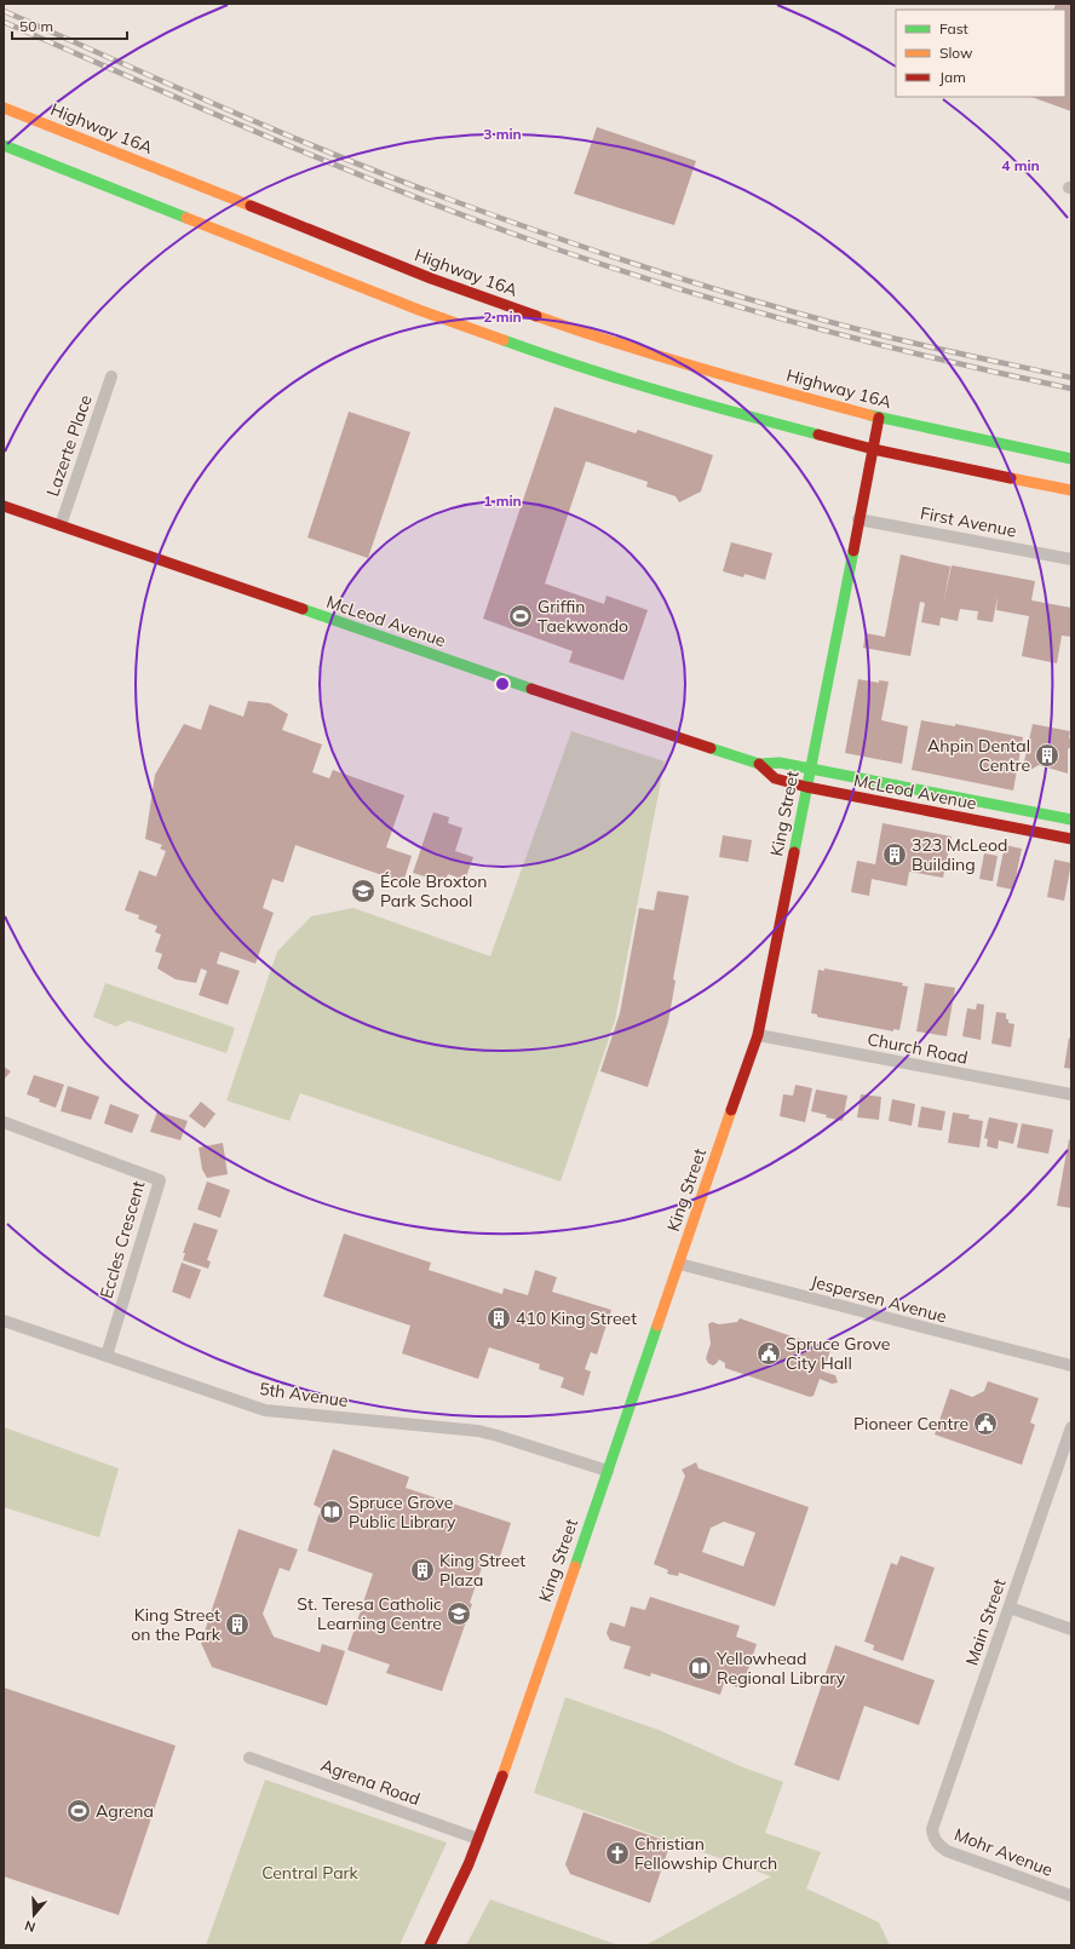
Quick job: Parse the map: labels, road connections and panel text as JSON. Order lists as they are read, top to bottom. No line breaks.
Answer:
{"streets":{"street":["Highway 16A","Lazerte Place","First Avenue","McLeod Avenue","King Street","Church Road","Eccles Crescent","Jespersen Avenue","5th Avenue","Main Street","Agrena Road","Mohr Avenue"]},"crossings":[["Highway 16A","King Street"],["Lazerte Place","McLeod Avenue"],["First Avenue","King Street"],["McLeod Avenue","King Street"],["King Street","Church Road"],["King Street","Jespersen Avenue"],["King Street","5th Avenue"],["King Street","Agrena Road"],["Eccles Crescent","5th Avenue"],["Main Street","Mohr Avenue"]],"parks":["Central Park"],"places":{"sports":["Griffin Taekwondo","Agrena"],"building":["Ahpin Dental Centre","323 McLeod Building","410 King Street","King Street Plaza","King Street on the Park"],"school or university":["École Broxton Park School","St. Teresa Catholic Learning Centre"],"public building":["Spruce Grove City Hall","Pioneer Centre"],"library":["Spruce Grove Public Library","Yellowhead Regional Library"],"church":["Christian Fellowship Church"]},"legend":["Fast","Slow","Jam"],"scale_bar":"50 m","north":"bottom","rings":["3 min","4 min","2 min","1 min"]}
